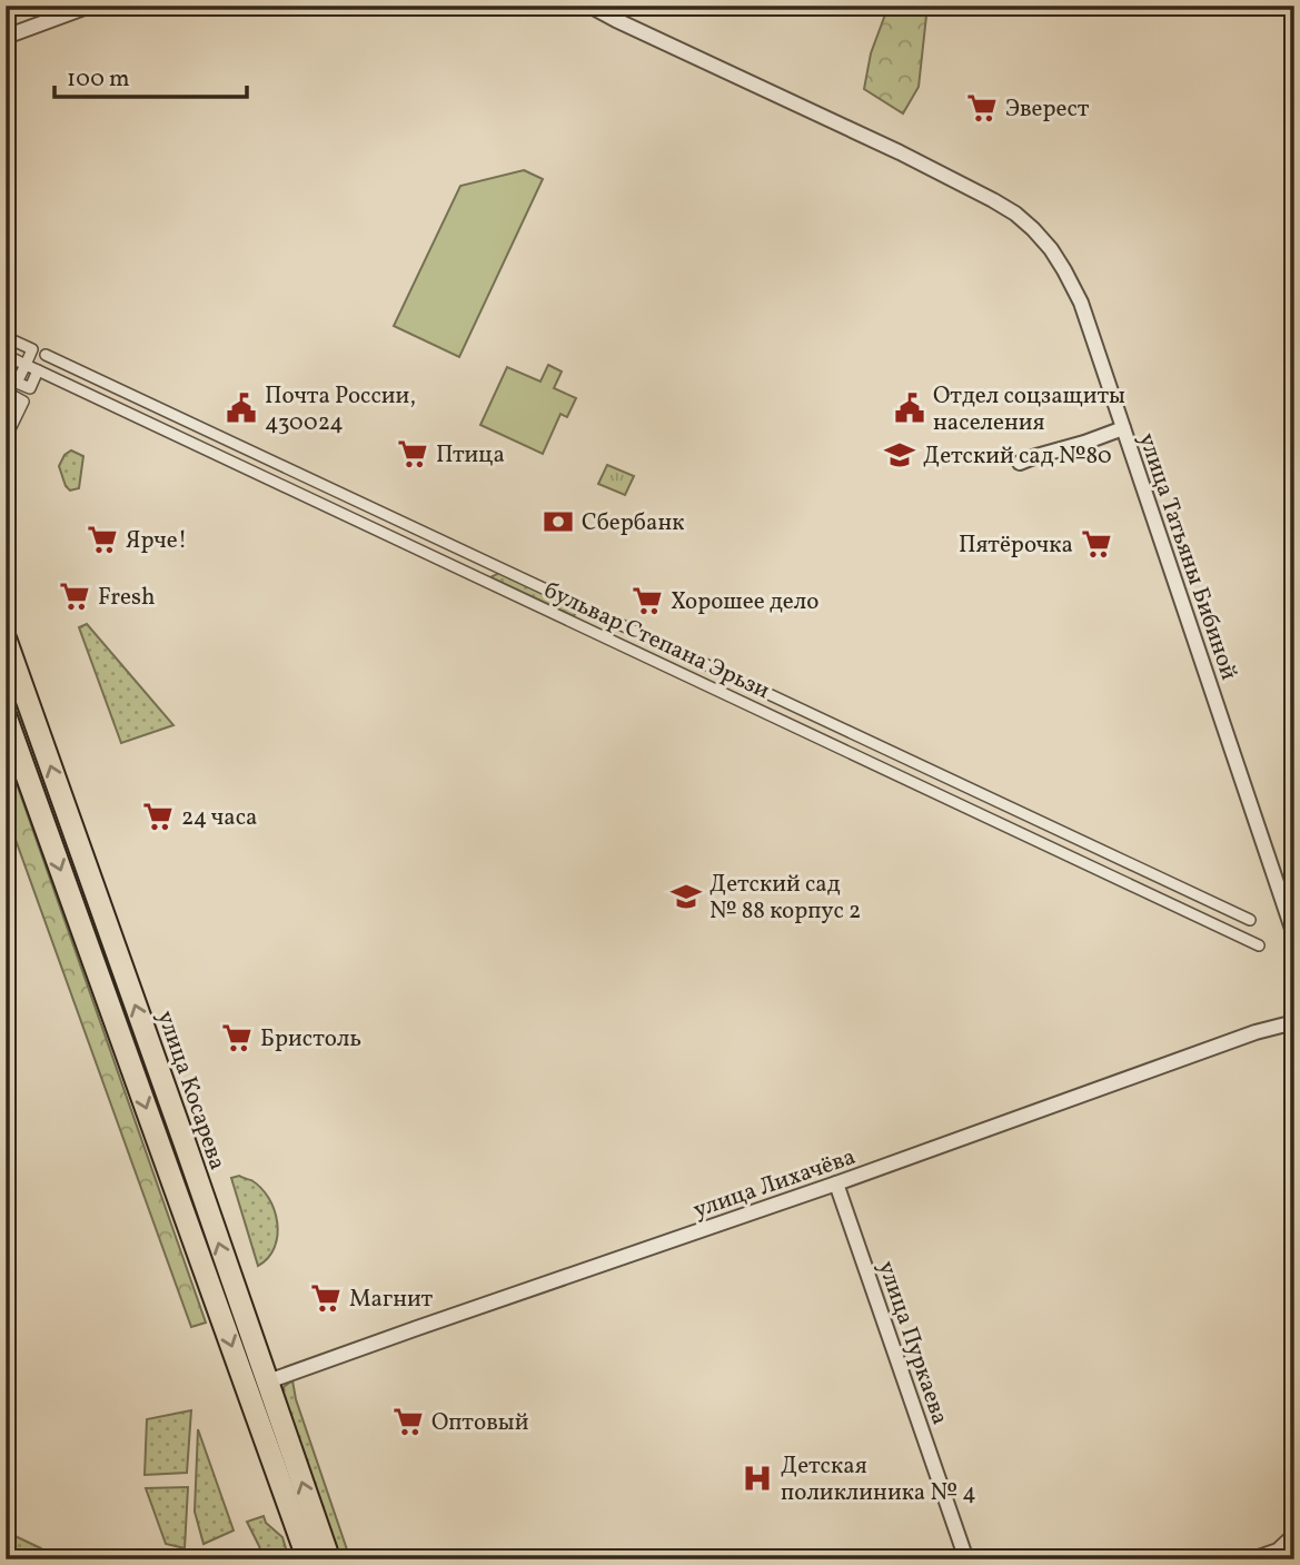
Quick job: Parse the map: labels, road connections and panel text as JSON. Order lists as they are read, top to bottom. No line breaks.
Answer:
{"streets":{"main road":["улица Косарева"],"street":["улица Татьяны Бибиной","бульвар Степана Эрьзи","улица Лихачёва","улица Пуркаева"]},"crossings":[["улица Косарева","улица Лихачёва"],["улица Лихачёва","улица Пуркаева"]],"places":{"supermarket":["Эверест","Птица","Ярче!","Пятёрочка","Fresh","Хорошее дело","24 часа","Бристоль","Магнит","Оптовый"],"public building":["Почта России, 430024","Отдел соцзащиты населения"],"school or university":["Детский сад №80","Детский сад № 88 корпус 2"],"bank":["Сбербанк"],"hospital":["Детская поликлиника № 4"]},"scale_bar":"100 m"}
